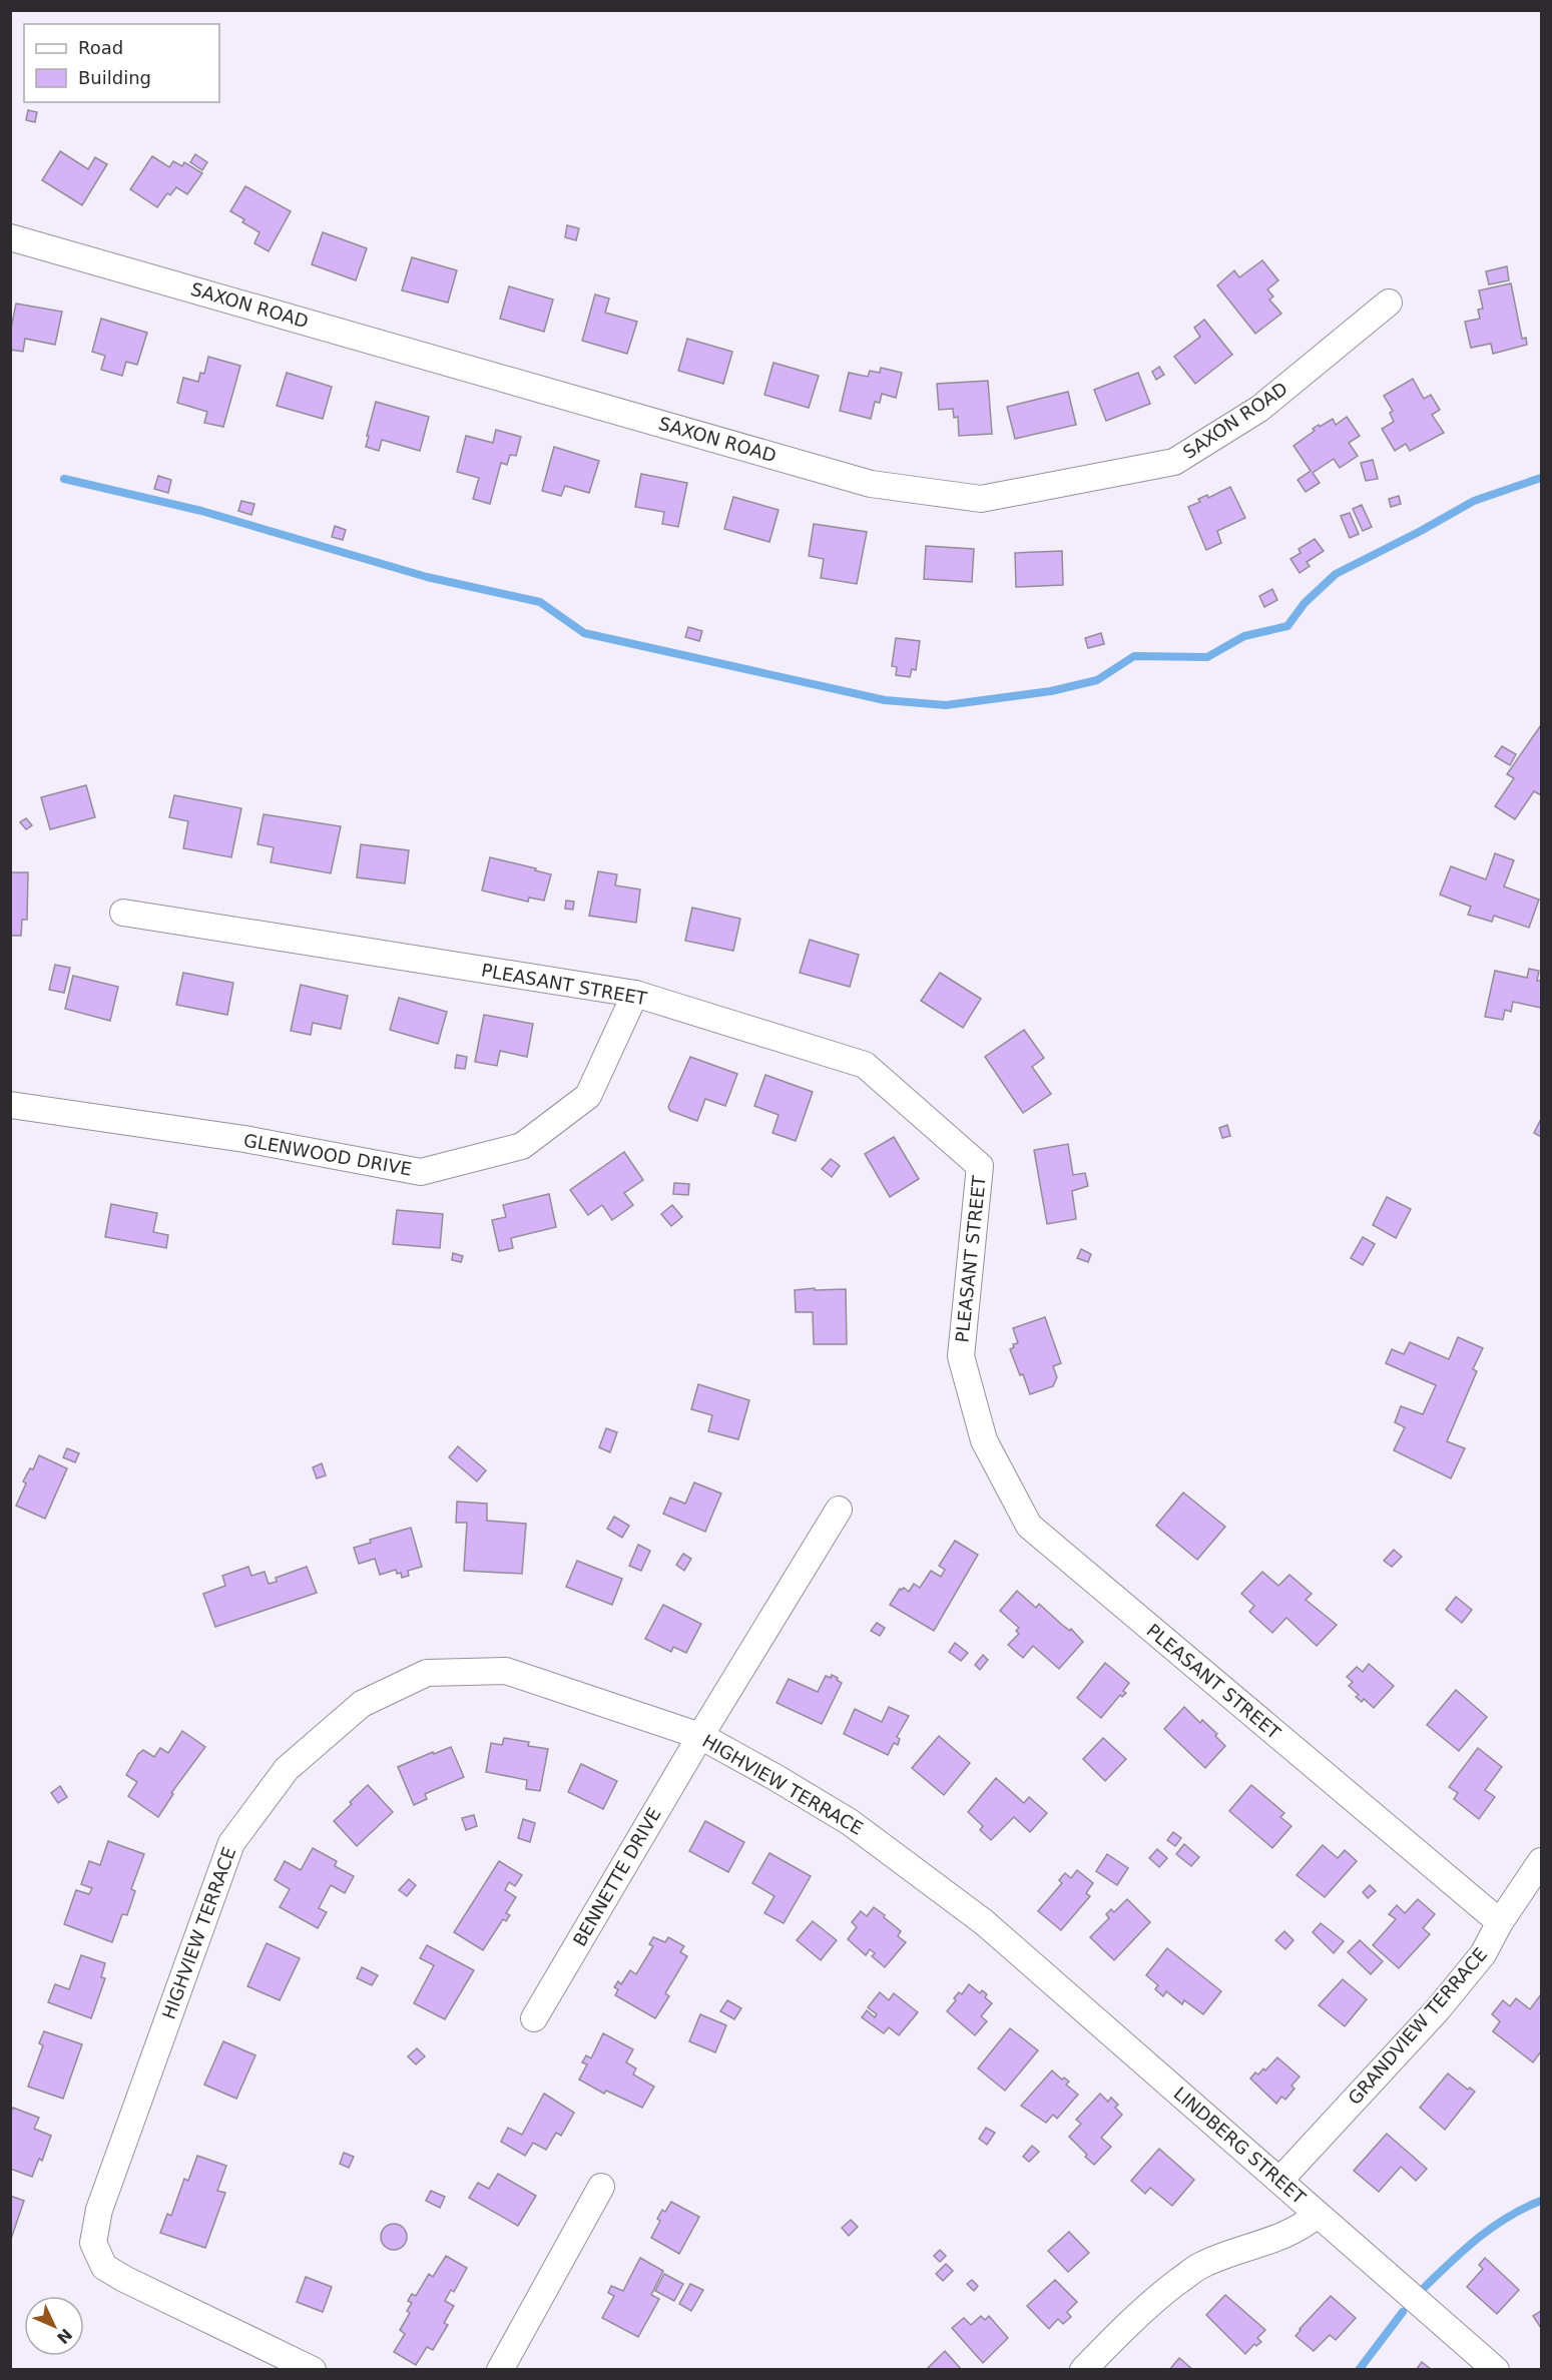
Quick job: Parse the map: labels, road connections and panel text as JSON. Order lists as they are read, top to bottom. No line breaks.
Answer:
{"streets":{"street":["SAXON ROAD","PLEASANT STREET","GLENWOOD DRIVE","HIGHVIEW TERRACE","BENNETTE DRIVE","GRANDVIEW TERRACE","LINDBERG STREET"]},"crossings":[["PLEASANT STREET","GLENWOOD DRIVE"],["PLEASANT STREET","GRANDVIEW TERRACE"],["HIGHVIEW TERRACE","BENNETTE DRIVE"],["HIGHVIEW TERRACE","LINDBERG STREET"],["GRANDVIEW TERRACE","LINDBERG STREET"]],"legend":["Road","Building"],"north":"bottom right"}
